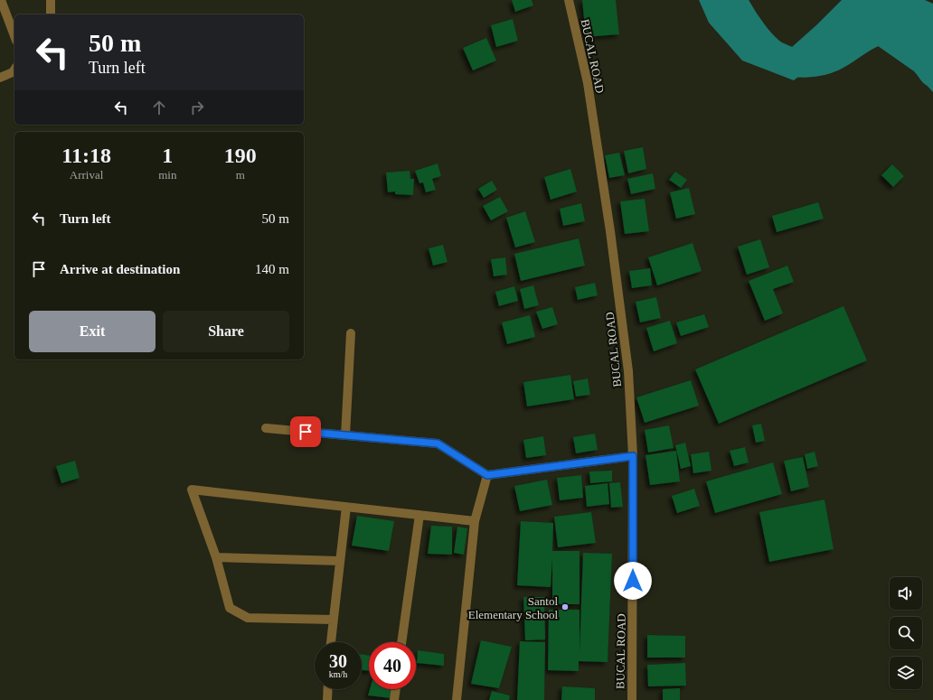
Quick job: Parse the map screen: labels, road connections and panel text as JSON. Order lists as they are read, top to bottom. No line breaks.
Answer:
{"streets":{"street":["BUCAL ROAD"]},"places":["Santol Elementary School"],"page":{"turn":["50 m","Turn left"],"eta":["11:18","Arrival","1","min","190","m"],"list":[{"name":"Turn left","value":"50 m"},{"name":"Arrive at destination","value":"140 m"}],"buttons":["Exit","Share"],"speed":"30 km/h","limit":"40"}}
